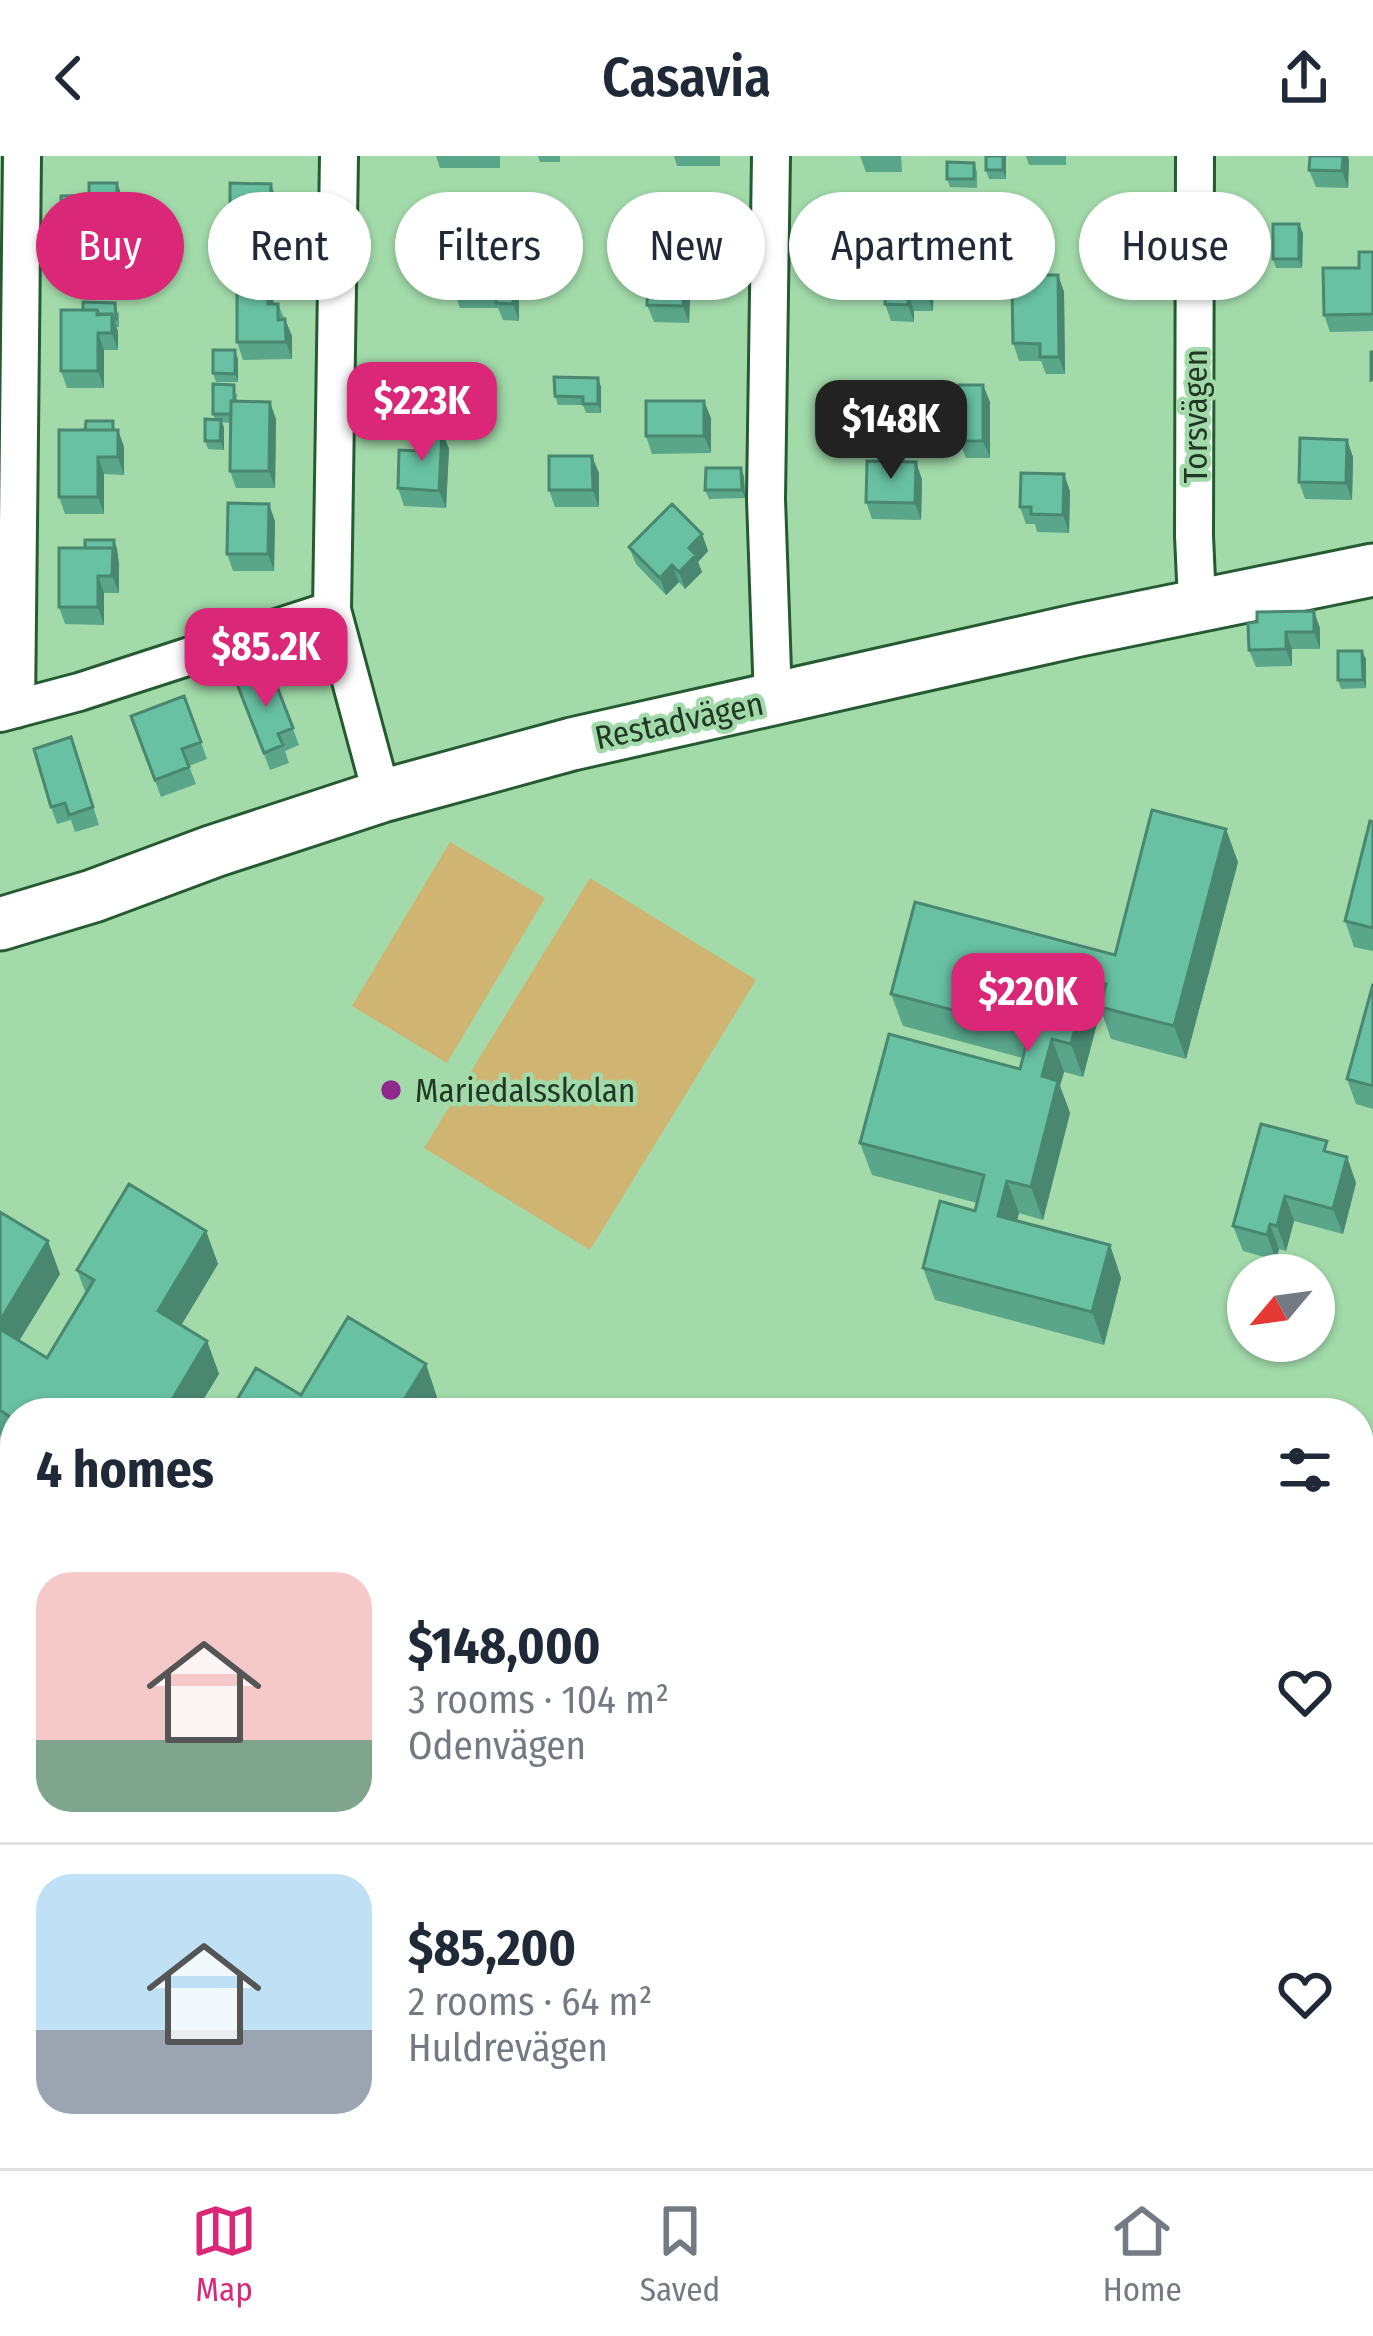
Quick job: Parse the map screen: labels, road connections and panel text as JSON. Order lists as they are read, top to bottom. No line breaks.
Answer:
{"streets":{"street":["Torsvägen","Restadvägen"]},"crossings":[["Torsvägen","Restadvägen"]],"places":["Mariedalsskolan"],"north":"bottom left","page":{"header":"Casavia","chip":["Buy","Rent","Filters","New","Apartment","House"],"price":["$223K","$148K","$85.2K","$220K"],"heading":"4 homes","list":[{"name":"$148,000","note":"3 rooms · 104 m² · Odenvägen"},{"name":"$85,200","note":"2 rooms · 64 m² · Huldrevägen"}],"tabs":["Map","Saved","Home"]}}
